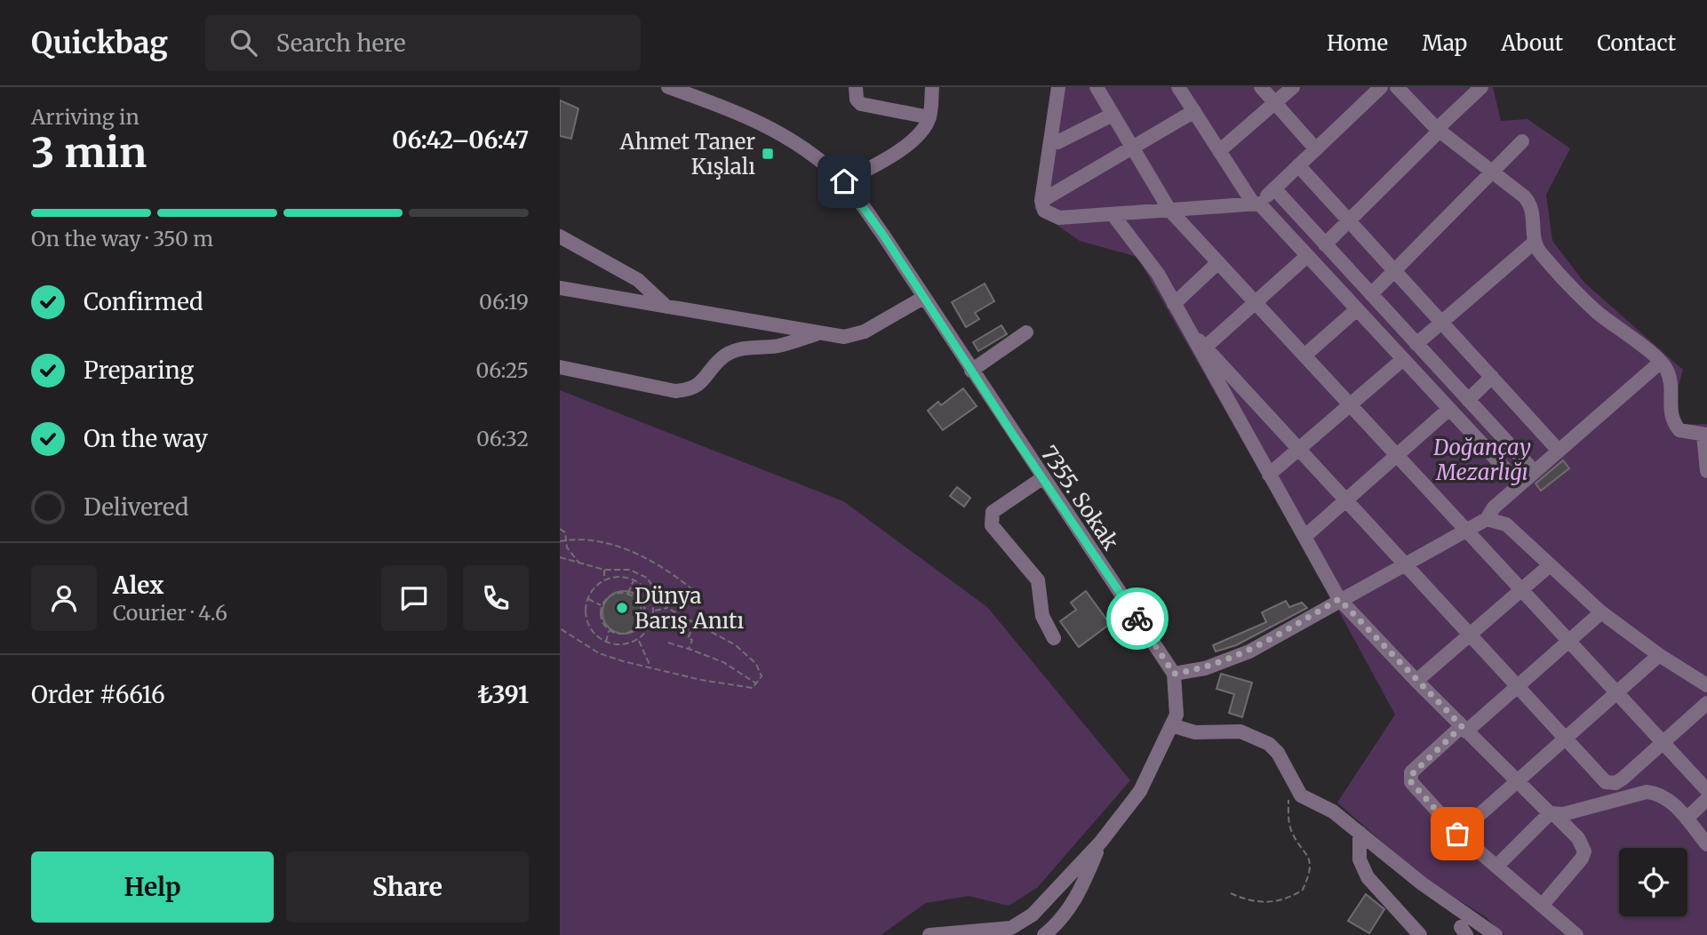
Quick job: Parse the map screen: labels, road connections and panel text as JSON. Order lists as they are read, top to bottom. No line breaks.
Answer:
{"streets":{"street":["7355. Sokak"]},"parks":["Doğançay Mezarlığı"],"places":{"transit":["Ahmet Taner Kışlalı"],"other":["Dünya Barış Anıtı"]},"page":{"header":"Quickbag","search":"Search here","nav":["Home","Map","About","Contact"],"heading":["3 min","Arriving in","06:42–06:47"],"panel":["Alex","Courier · 4.6","Order #6616","₺391"],"bar":"On the way · 350 m","list":[["Confirmed","06:19"],["Preparing","06:25"],["On the way","06:32"],"Delivered"],"buttons":["Help","Share"]}}
